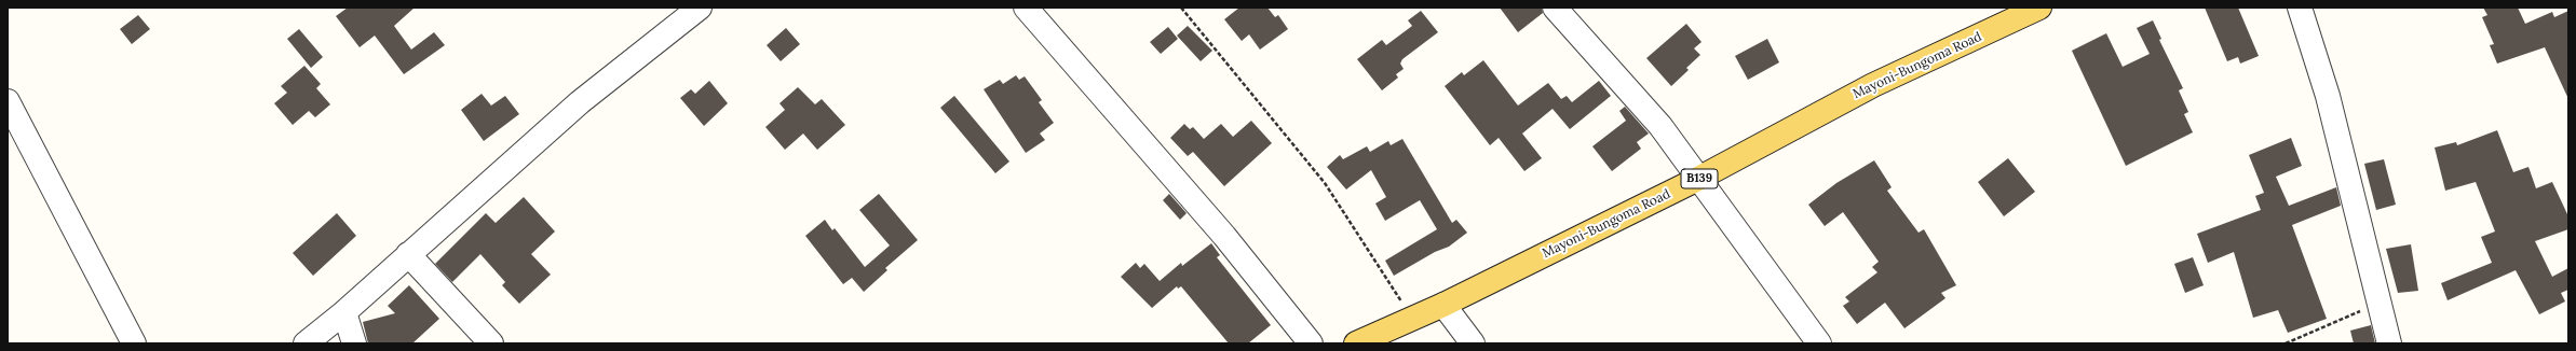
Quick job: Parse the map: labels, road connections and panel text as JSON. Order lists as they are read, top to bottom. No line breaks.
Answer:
{"streets":{"main road":["Mayoni-Bungoma Road","B139"]}}
